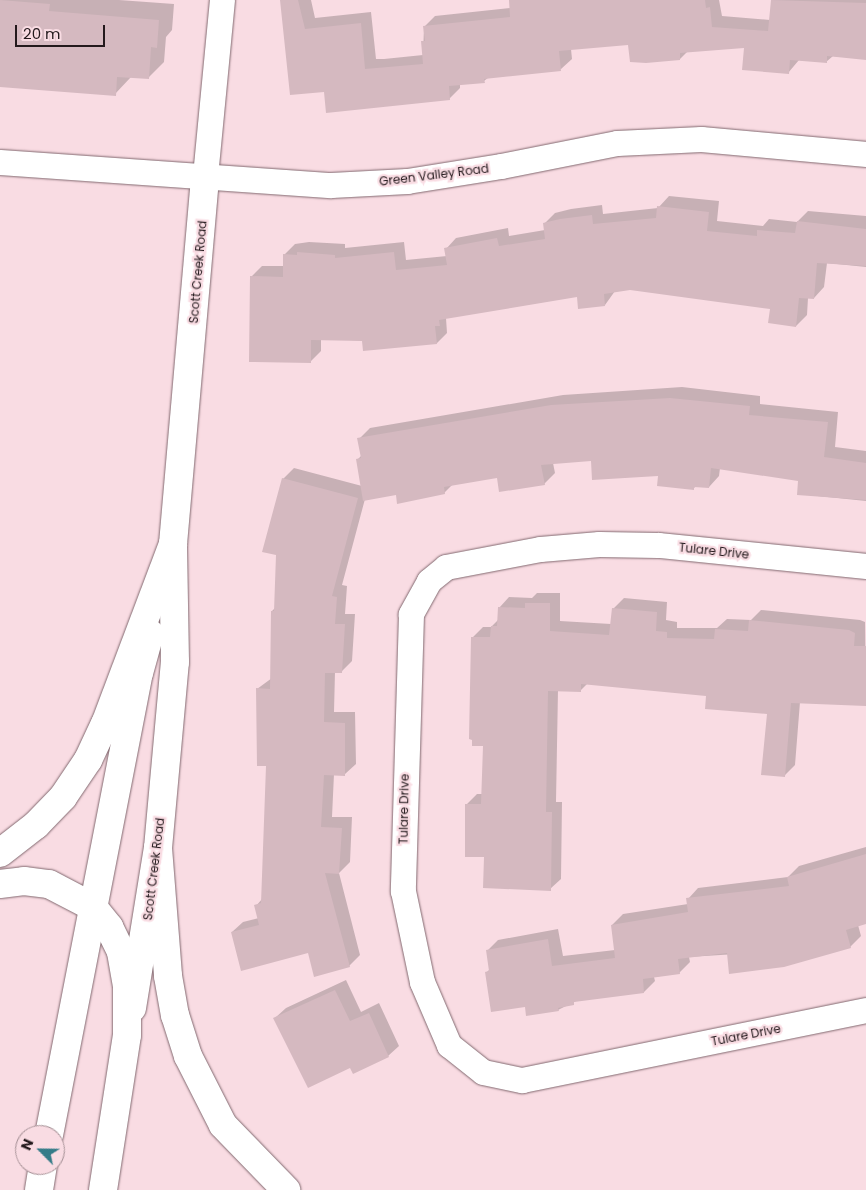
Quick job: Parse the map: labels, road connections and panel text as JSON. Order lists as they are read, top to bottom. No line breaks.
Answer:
{"streets":{"main road":["Scott Creek Road"],"street":["Green Valley Road","Tulare Drive"]},"crossings":[["Green Valley Road","Scott Creek Road"]],"scale_bar":"20 m","north":"top left"}
